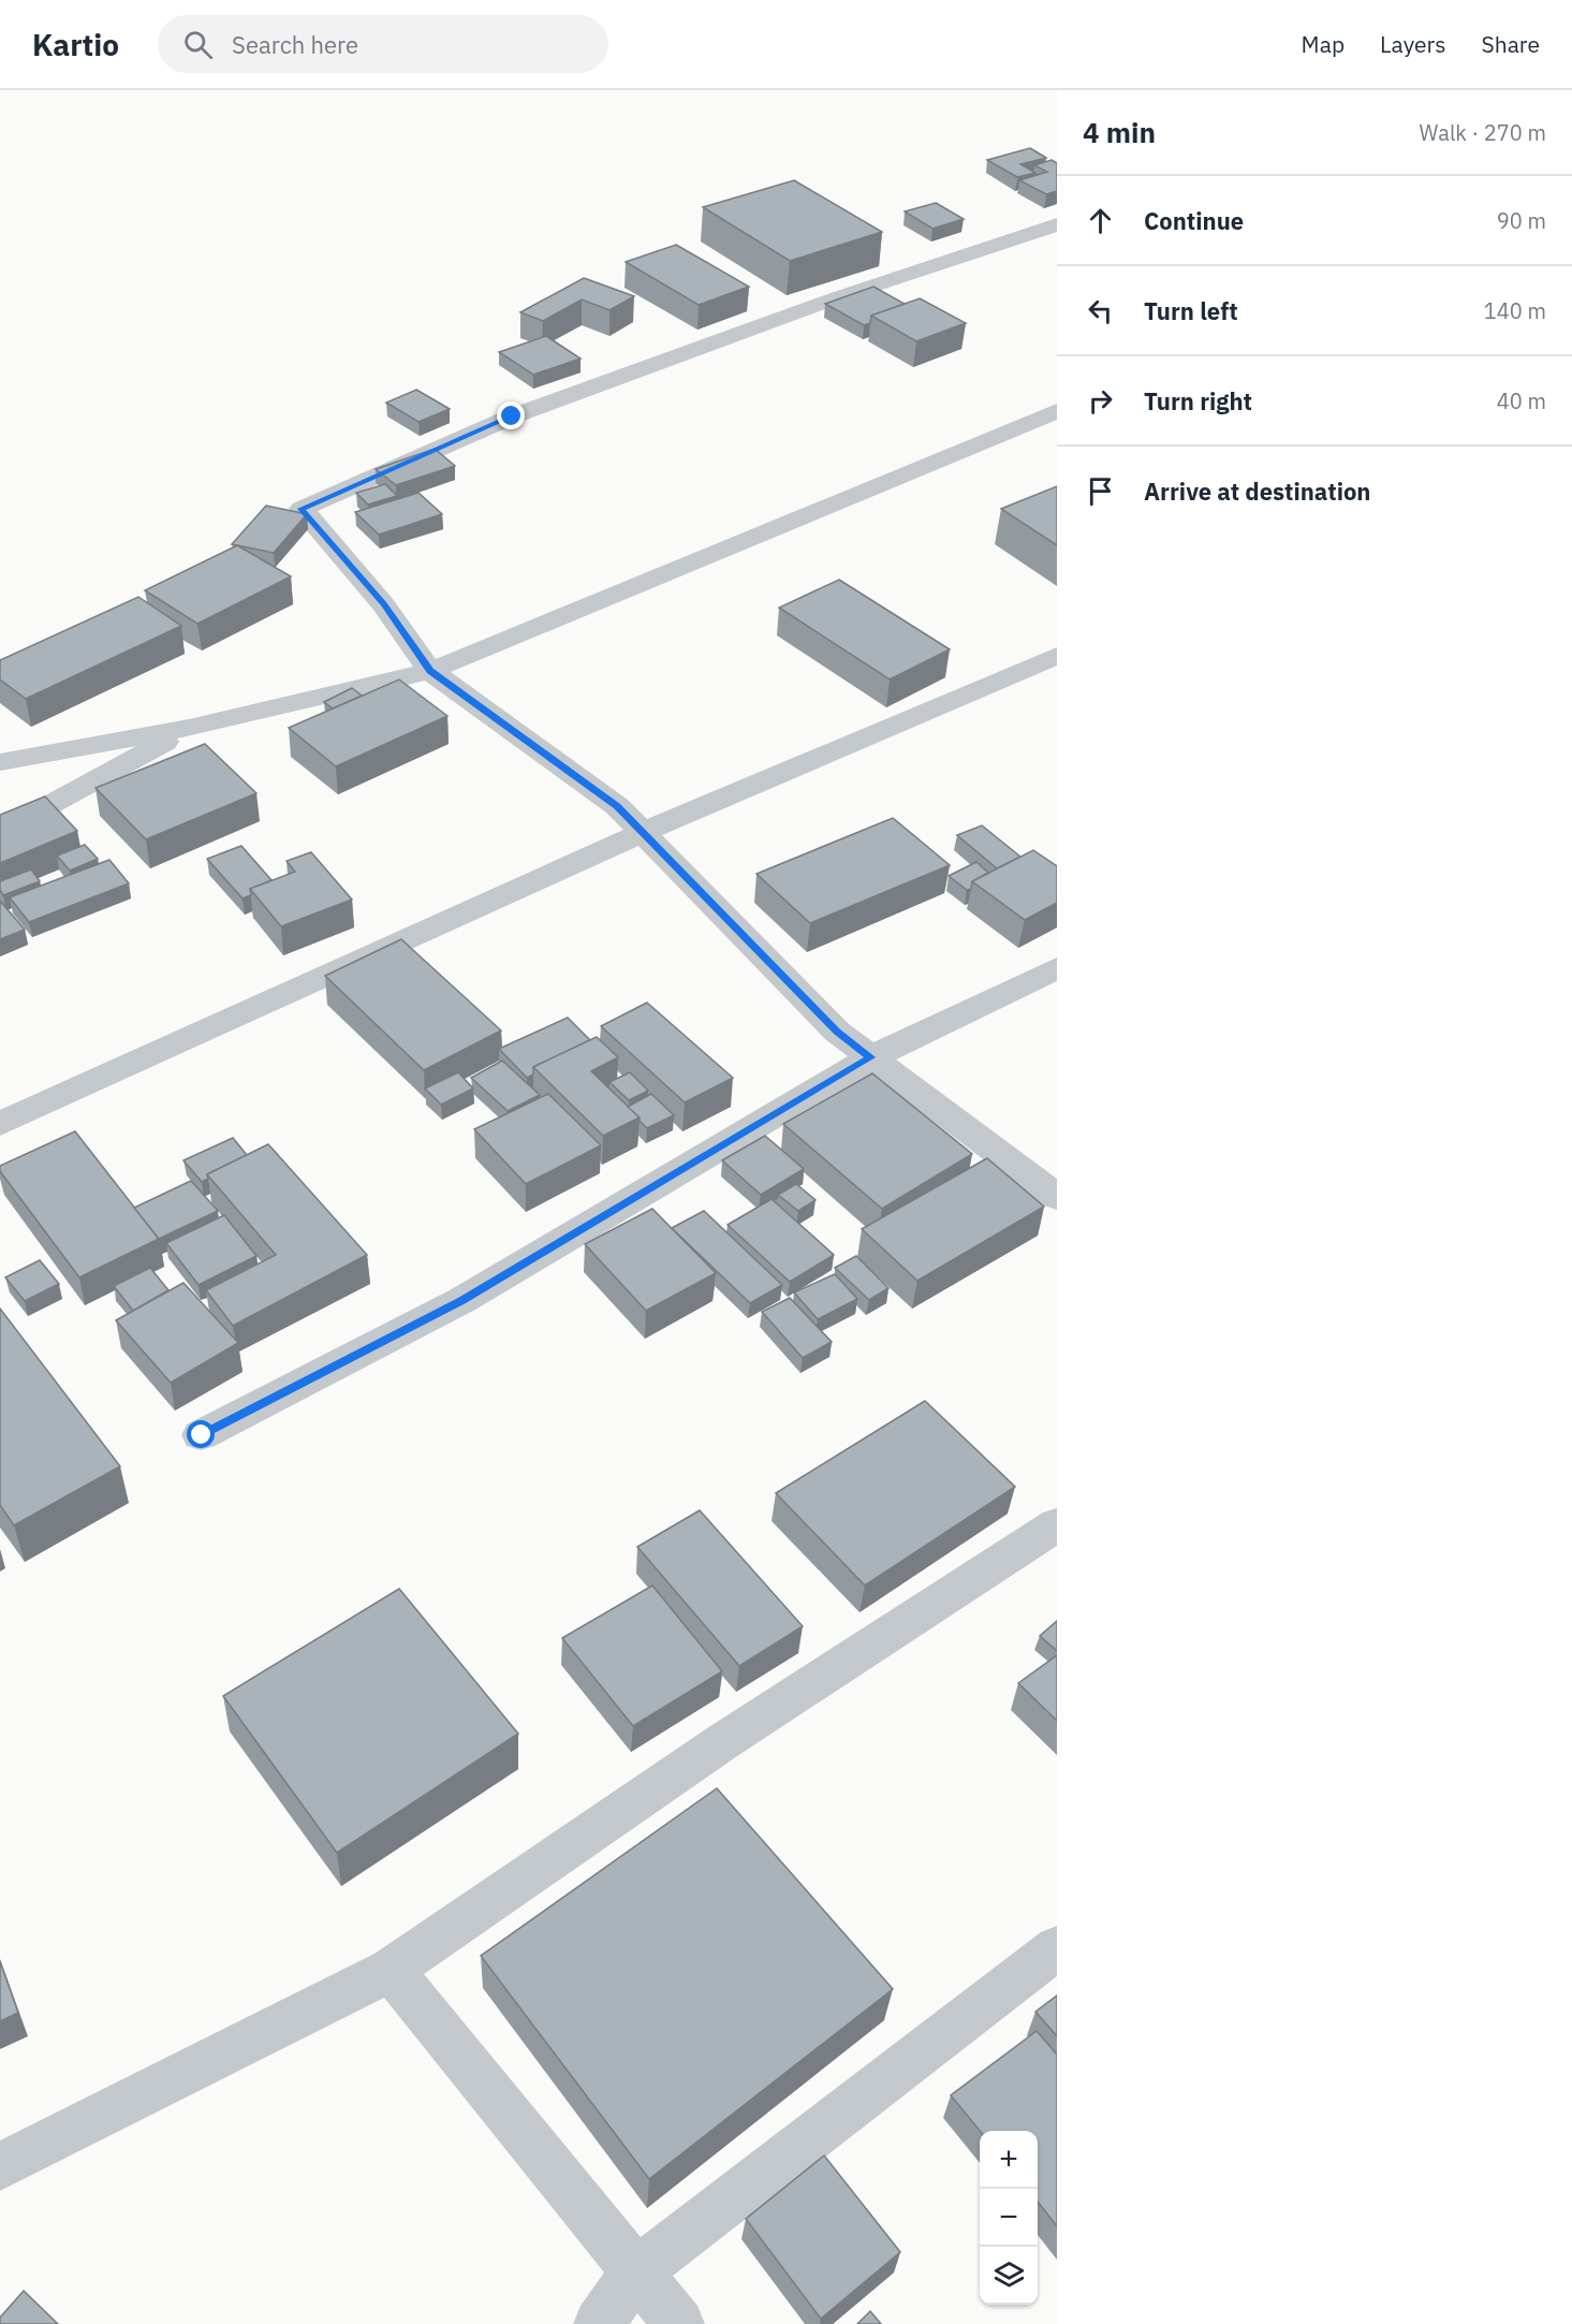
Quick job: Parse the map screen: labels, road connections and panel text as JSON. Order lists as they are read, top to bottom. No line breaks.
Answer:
{"page":{"header":"Kartio","search":"Search here","nav":["Map","Layers","Share"],"heading":["4 min","Walk · 270 m"],"list":[["Continue","90 m"],["Turn left","140 m"],["Turn right","40 m"],"Arrive at destination"],"map_buttons":["+","−"]}}
